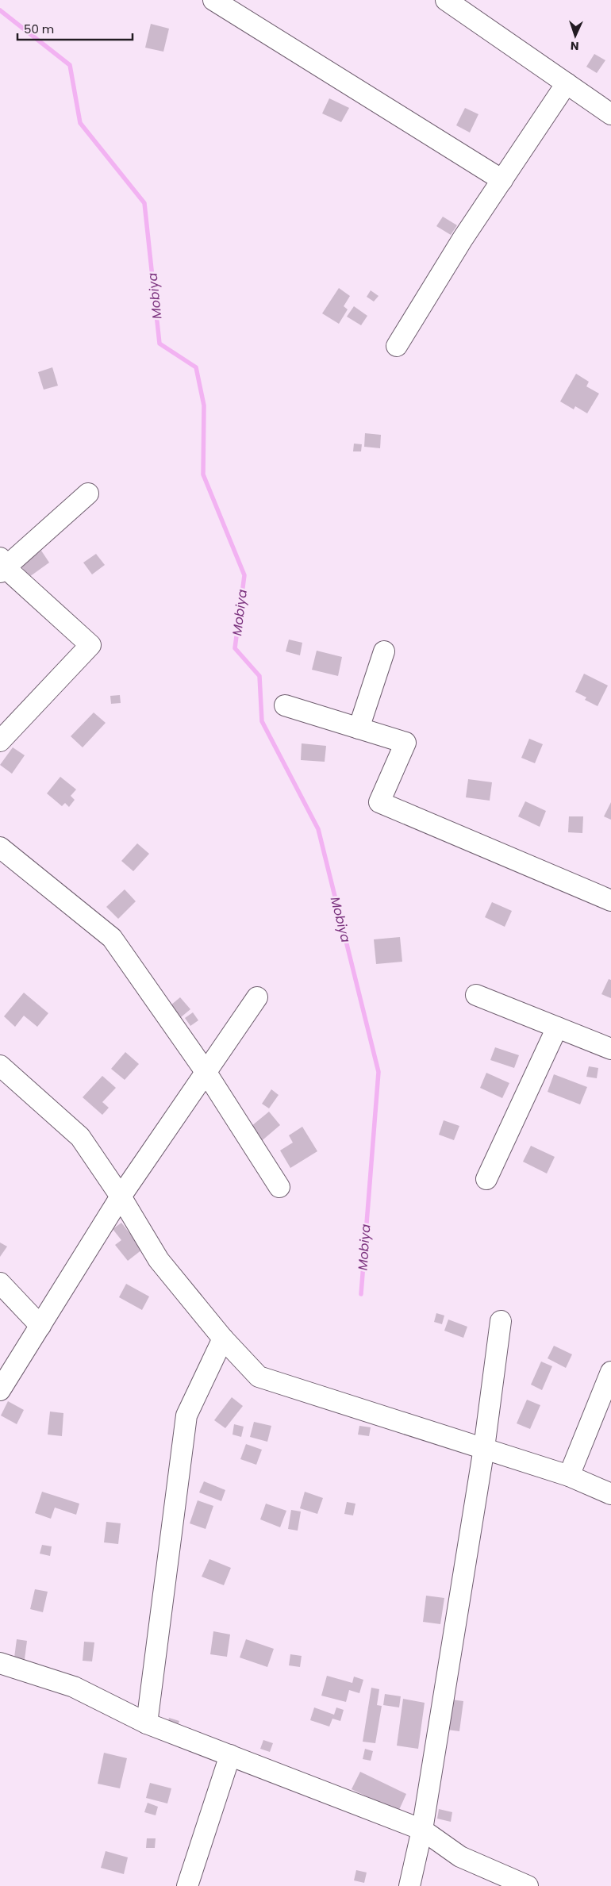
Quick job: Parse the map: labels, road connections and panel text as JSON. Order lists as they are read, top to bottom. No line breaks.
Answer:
{"water":["Mobiya"],"scale_bar":"50 m","north":"bottom"}
